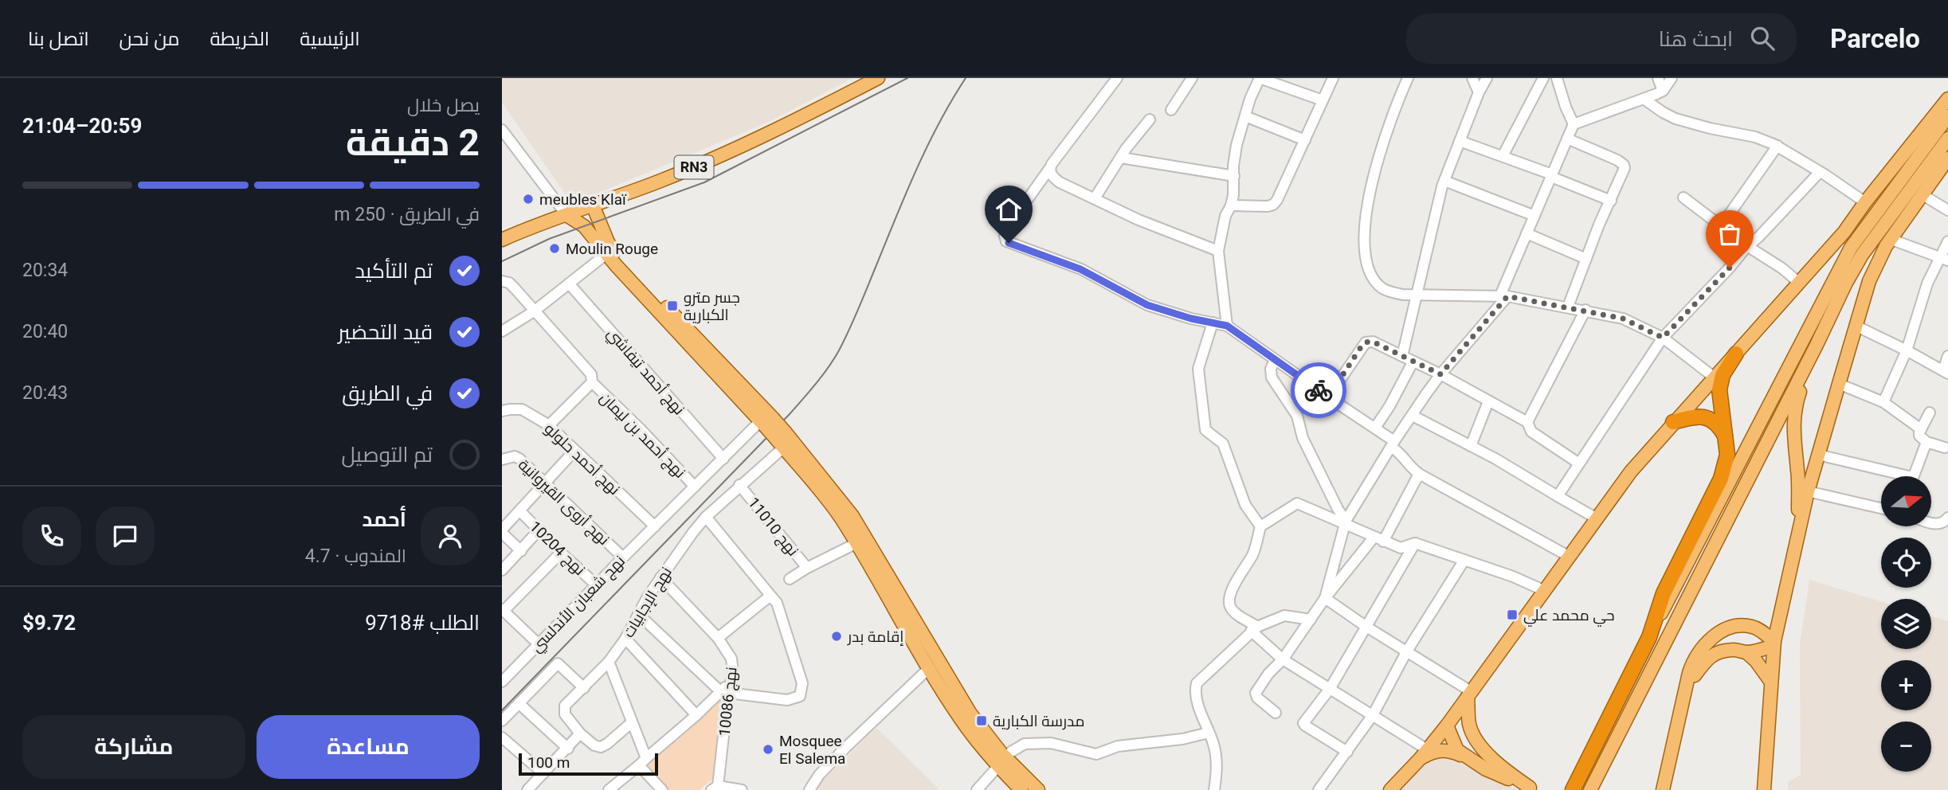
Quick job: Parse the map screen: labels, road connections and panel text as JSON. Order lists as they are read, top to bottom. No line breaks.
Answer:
{"streets":{"main road":["RN3"],"street":["نهج أحمد تيفاشي","نهج أحمد بن ليمان","نهج أحمد حلولو","نهج أروى القيروانية","نهج 11010","نهج 10204","نهج الإجابيات","نهج شعبان الأندلسي","نهج 10086"]},"crossings":[["نهج أحمد تيفاشي","نهج شعبان الأندلسي"],["نهج أحمد بن ليمان","نهج شعبان الأندلسي"],["نهج أحمد حلولو","نهج شعبان الأندلسي"],["نهج أروى القيروانية","نهج شعبان الأندلسي"],["نهج 11010","نهج الإجابيات"],["نهج 10204","نهج شعبان الأندلسي"],["نهج الإجابيات","نهج 10086"]],"places":{"other":["meubles Klaï","Moulin Rouge","إقامة بدر","Mosquee El Salema"],"transit":["جسر مترو الكبارية","حي محمد علي","مدرسة الكبارية"]},"scale_bar":"100 m","north":"right","page":{"header":"Parcelo","search":"ابحث هنا","nav":["الرئيسية","الخريطة","من نحن","اتصل بنا"],"heading":["2 دقيقة","يصل خلال","20:59–21:04"],"panel":["أحمد","المندوب · 4.7","الطلب #9718","$9.72"],"bar":"في الطريق · 250 m","list":[["تم التأكيد","20:34"],["قيد التحضير","20:40"],["في الطريق","20:43"],"تم التوصيل"],"map_buttons":["+","−"],"buttons":["مساعدة","مشاركة"],"scale":"100 m"}}
